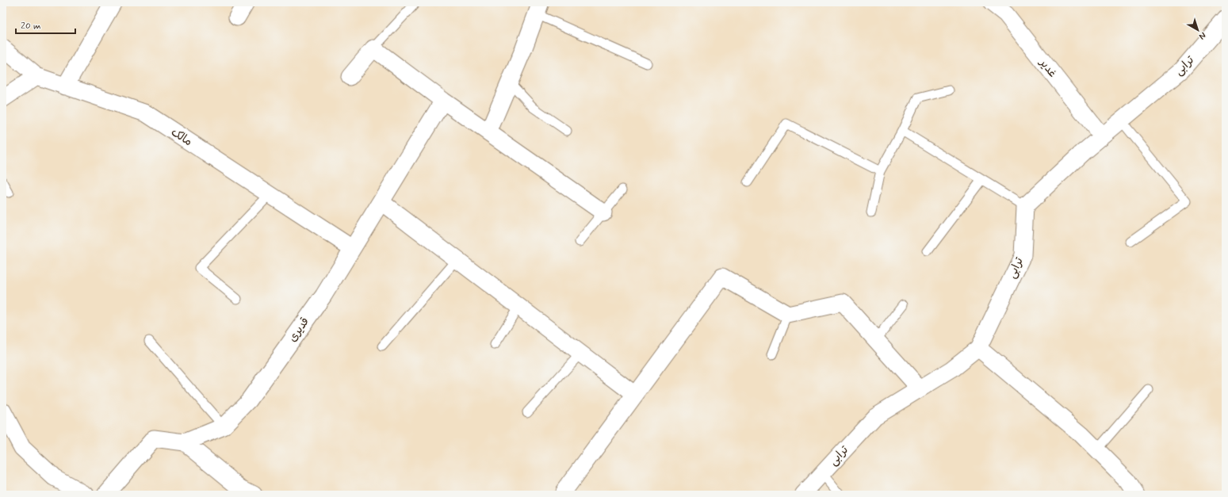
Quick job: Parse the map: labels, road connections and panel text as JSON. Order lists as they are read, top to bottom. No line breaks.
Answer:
{"streets":{"street":["ترابی","غدیر","مالک","قدیری"]},"crossings":[["ترابی","غدیر"],["مالک","قدیری"]],"scale_bar":"20 m","north":"bottom right"}
